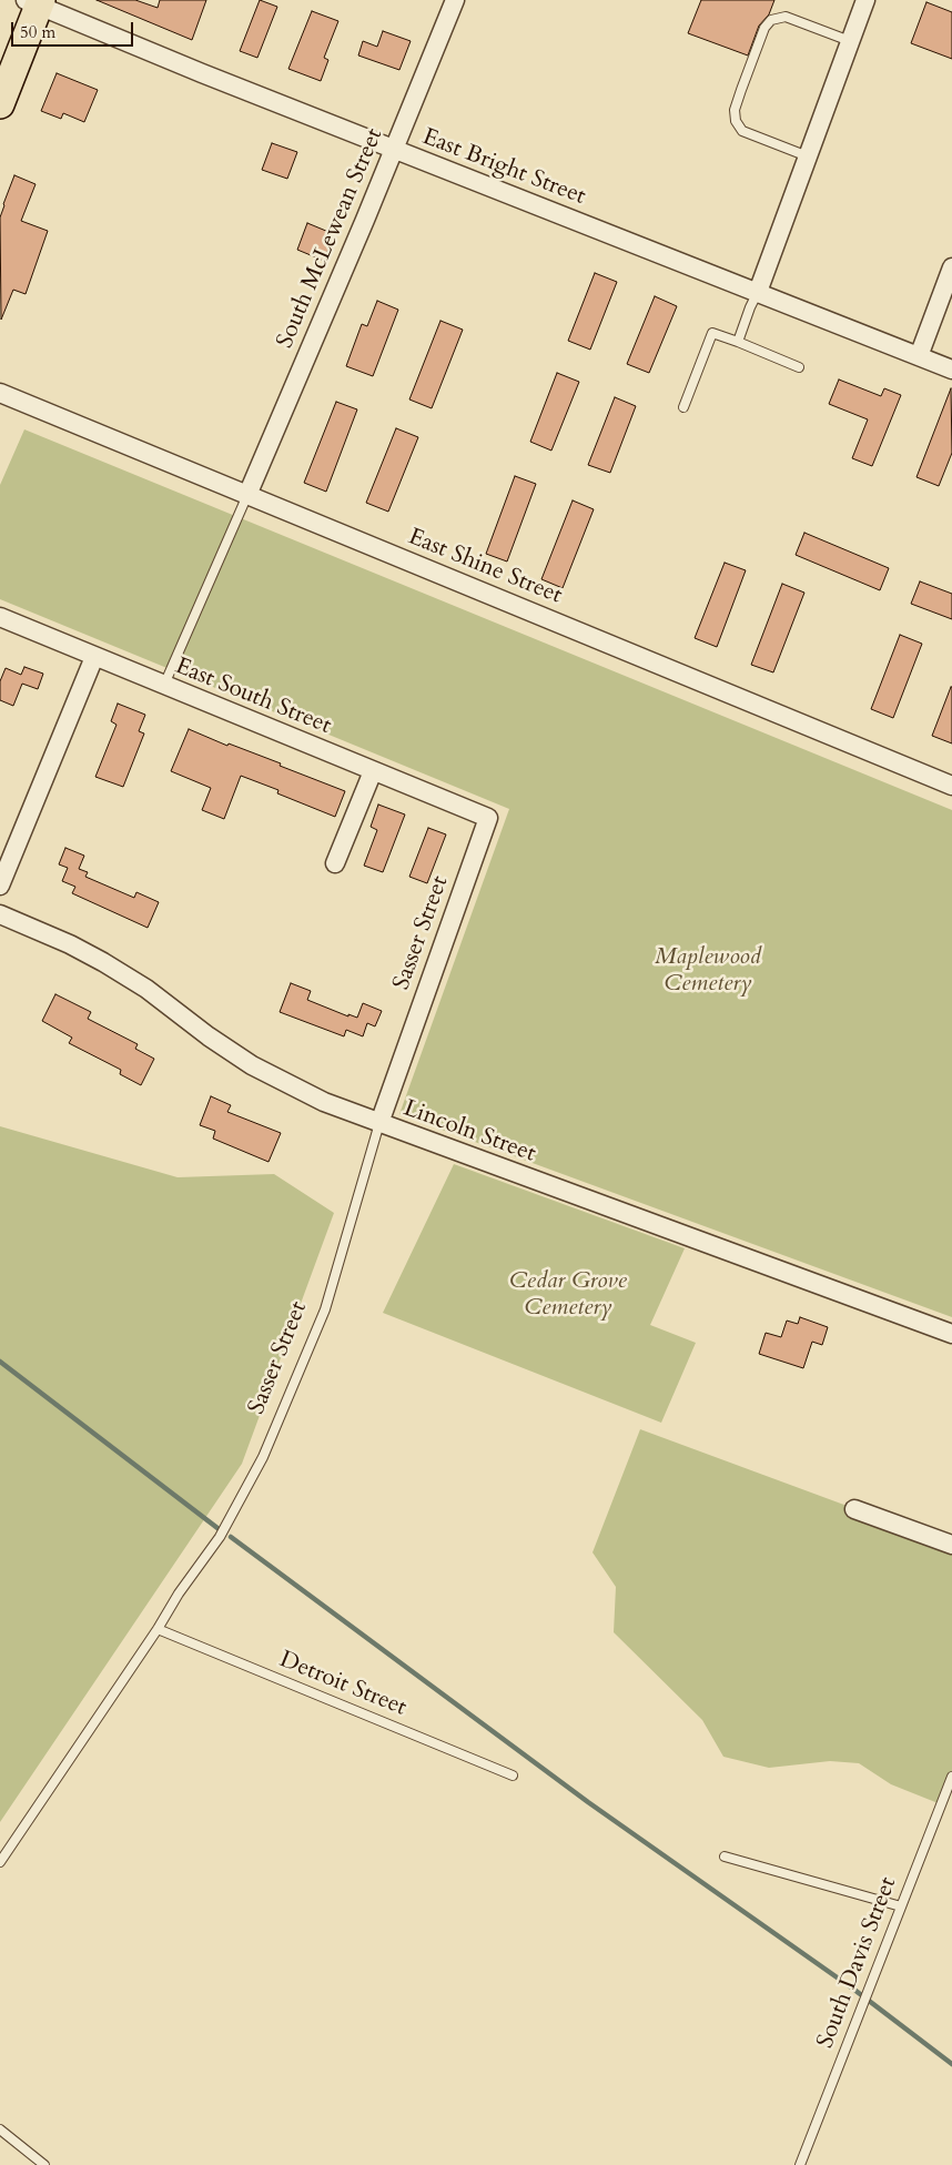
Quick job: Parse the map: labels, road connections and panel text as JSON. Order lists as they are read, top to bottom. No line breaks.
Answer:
{"streets":{"street":["East Bright Street","South McLewean Street","East Shine Street","East South Street","Sasser Street","Lincoln Street"],"lane":["Detroit Street","South Davis Street"]},"crossings":[["East Bright Street","South McLewean Street"],["South McLewean Street","East Shine Street"],["East South Street","Sasser Street"],["Sasser Street","Lincoln Street"],["Sasser Street","Detroit Street"]],"parks":["Maplewood Cemetery","Cedar Grove Cemetery"],"scale_bar":"50 m"}
